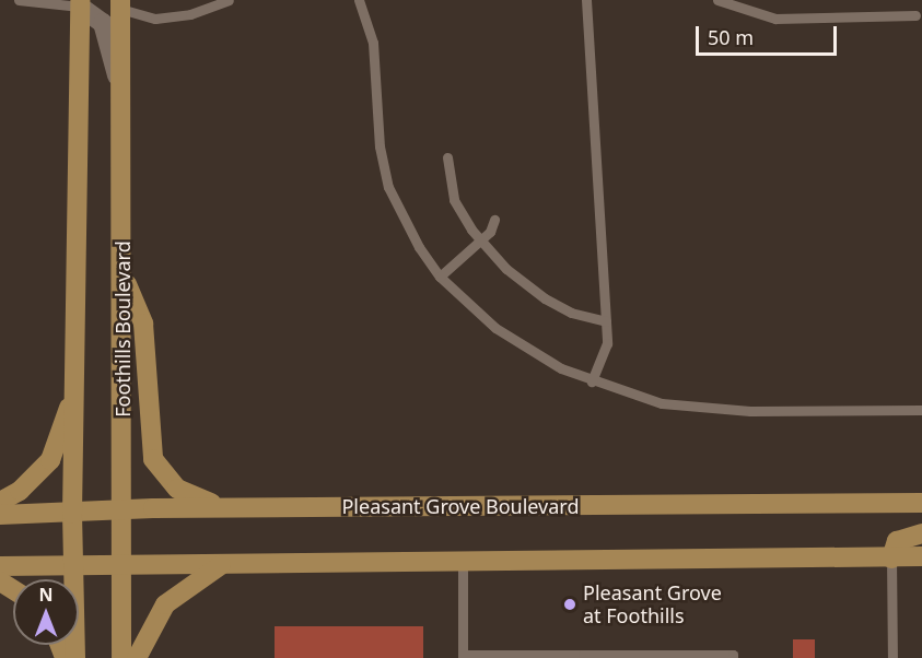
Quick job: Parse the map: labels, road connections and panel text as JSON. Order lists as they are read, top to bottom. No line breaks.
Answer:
{"streets":{"main road":["Foothills Boulevard","Pleasant Grove Boulevard"]},"crossings":[["Foothills Boulevard","Pleasant Grove Boulevard"]],"places":["Pleasant Grove at Foothills"],"scale_bar":"50 m","north":"top"}
